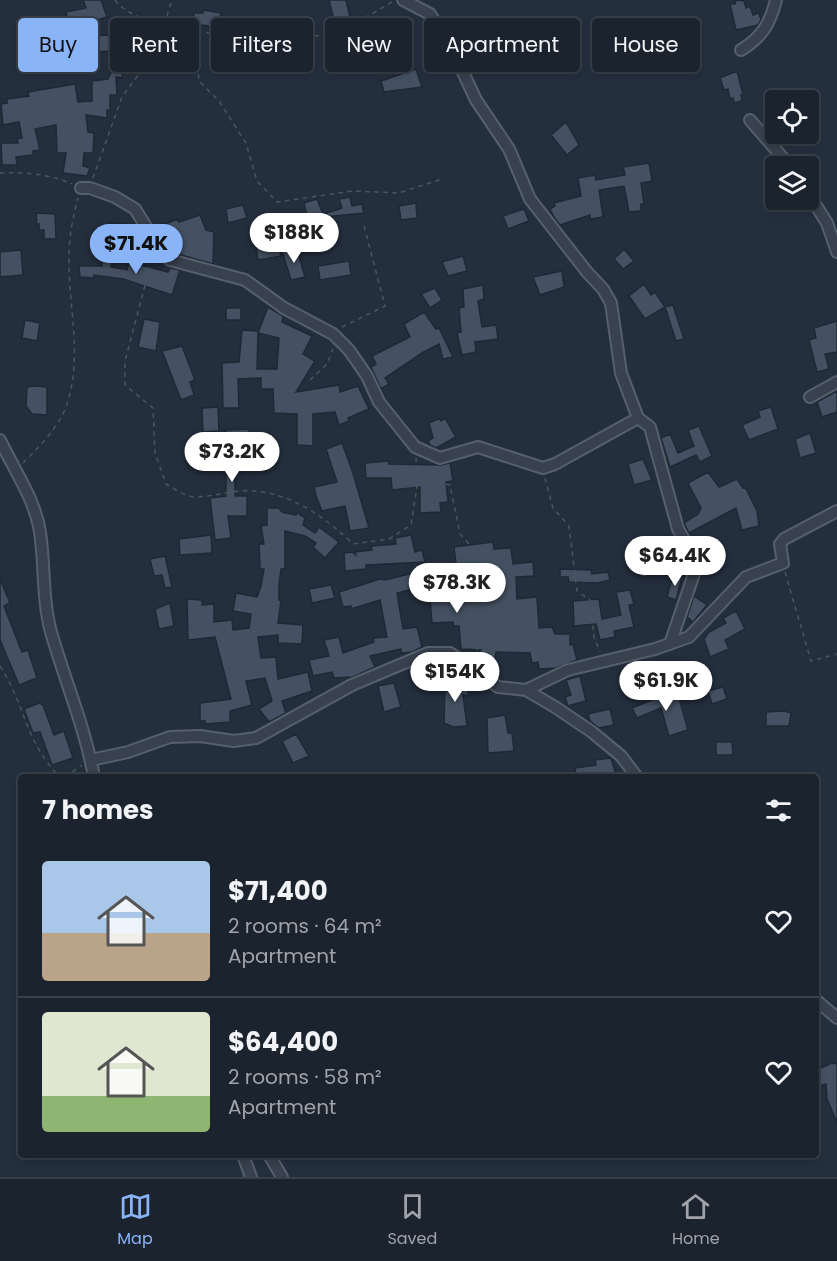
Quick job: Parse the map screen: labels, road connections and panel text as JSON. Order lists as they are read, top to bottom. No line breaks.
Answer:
{"page":{"chip":["Buy","Rent","Filters","New","Apartment","House"],"price":["$188K","$71.4K","$73.2K","$64.4K","$78.3K","$154K","$61.9K"],"heading":"7 homes","list":[{"name":"$71,400","note":"2 rooms · 64 m² · Apartment"},{"name":"$64,400","note":"2 rooms · 58 m² · Apartment"}],"tabs":["Map","Saved","Home"]}}
